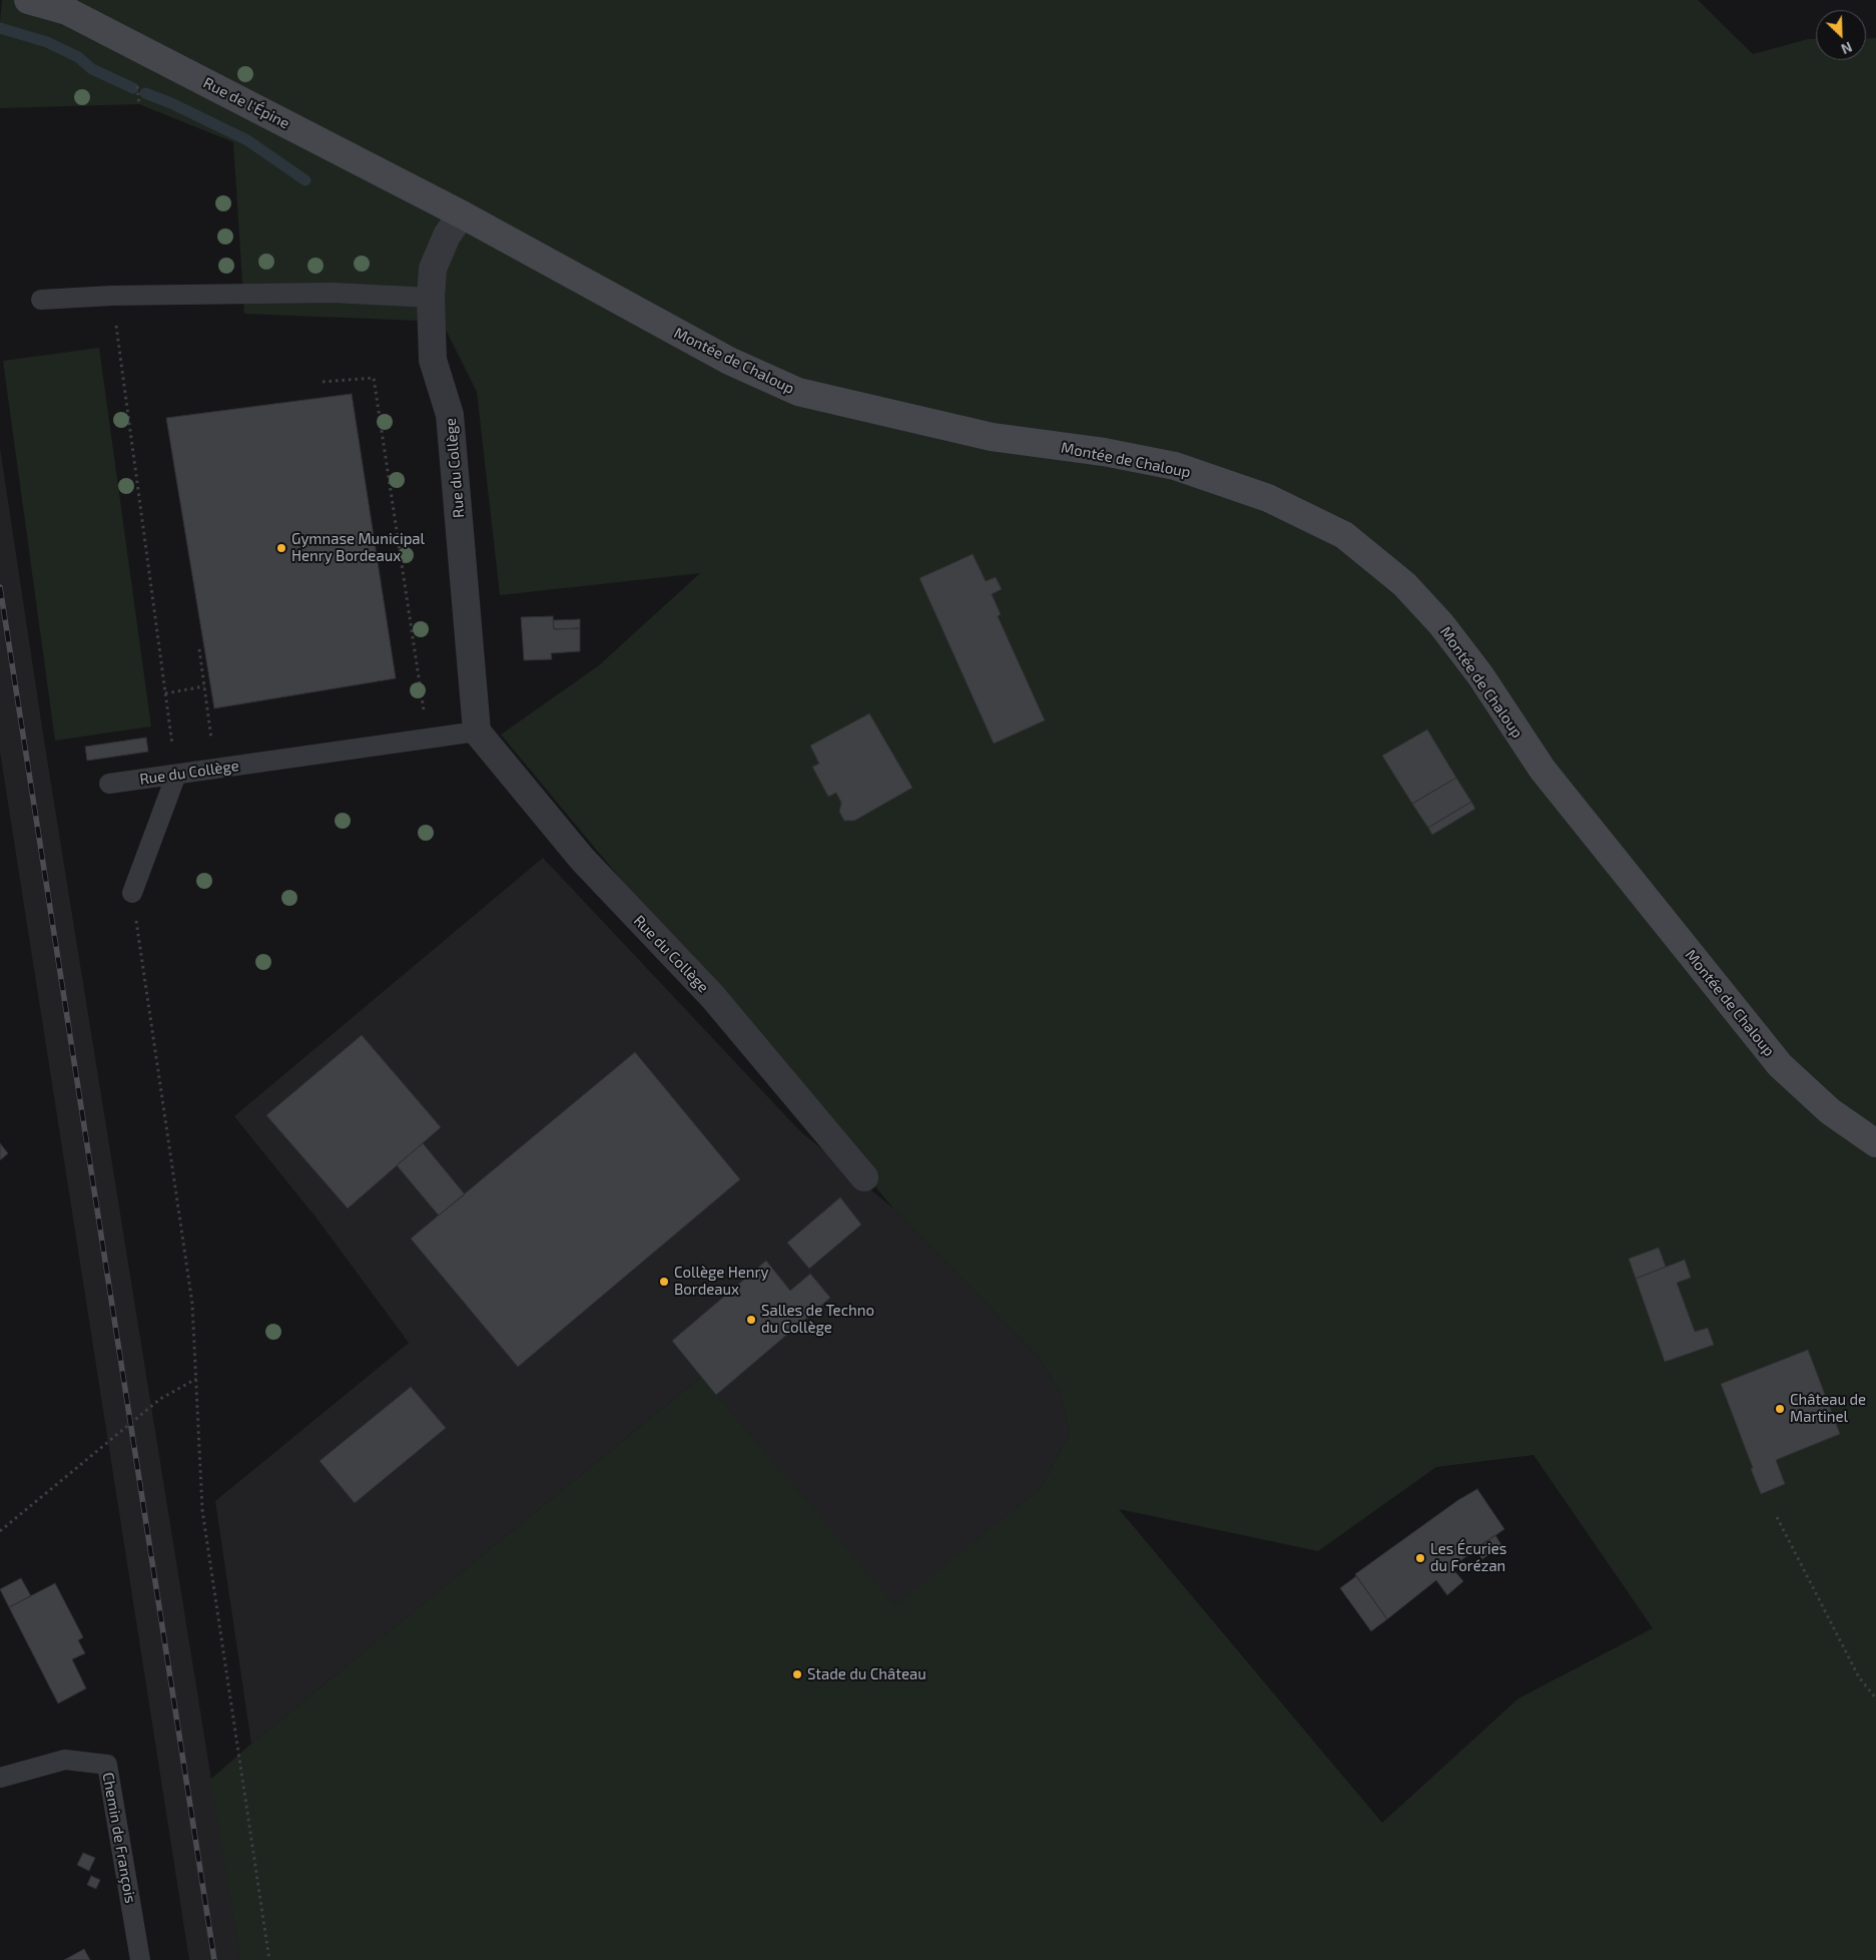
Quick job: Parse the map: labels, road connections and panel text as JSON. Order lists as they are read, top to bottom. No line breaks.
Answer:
{"streets":{"main road":["Rue de l'Épine","Montée de Chaloup"],"street":["Rue du Collège"],"lane":["Chemin de François"]},"crossings":[["Rue de l'Épine","Montée de Chaloup"],["Rue de l'Épine","Rue du Collège"],["Montée de Chaloup","Rue du Collège"]],"places":["Gymnase Municipal Henry Bordeaux","Collège Henry Bordeaux","Salles de Techno du Collège","Château de Martinel","Les Écuries du Forézan","Stade du Château"],"north":"bottom right"}
